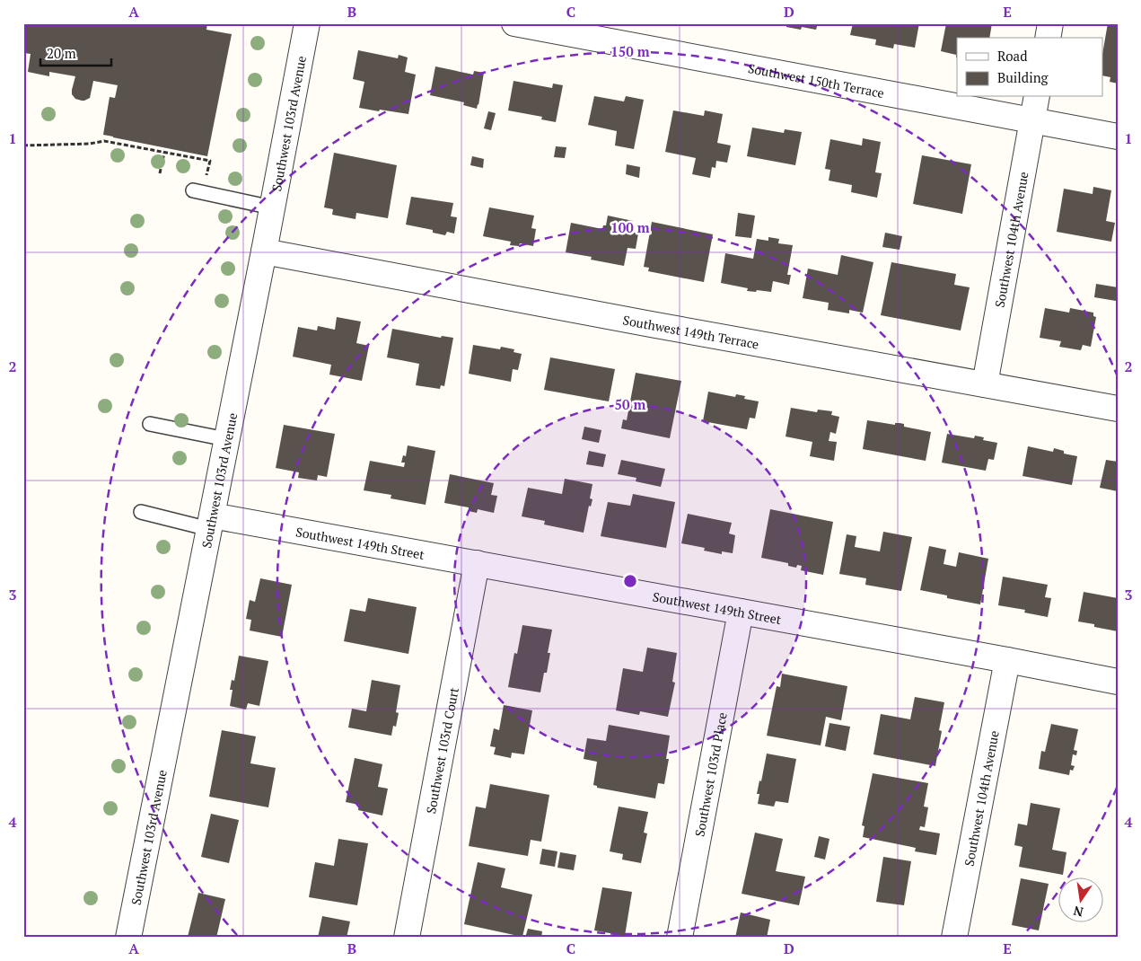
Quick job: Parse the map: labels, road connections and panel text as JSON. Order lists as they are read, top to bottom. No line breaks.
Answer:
{"streets":{"street":["Southwest 150th Terrace","Southwest 103rd Avenue","Southwest 104th Avenue","Southwest 149th Terrace","Southwest 149th Street","Southwest 103rd Court","Southwest 103rd Place"]},"crossings":[["Southwest 150th Terrace","Southwest 104th Avenue"],["Southwest 103rd Avenue","Southwest 149th Terrace"],["Southwest 103rd Avenue","Southwest 149th Street"],["Southwest 104th Avenue","Southwest 149th Terrace"],["Southwest 104th Avenue","Southwest 149th Street"],["Southwest 149th Street","Southwest 103rd Court"],["Southwest 149th Street","Southwest 103rd Place"]],"legend":["Road","Building"],"scale_bar":"20 m","north":"bottom","grid":{"columns":["A","B","C","D","E"],"rows":["1","2","3","4"]},"rings":["150 m","100 m","50 m"]}
